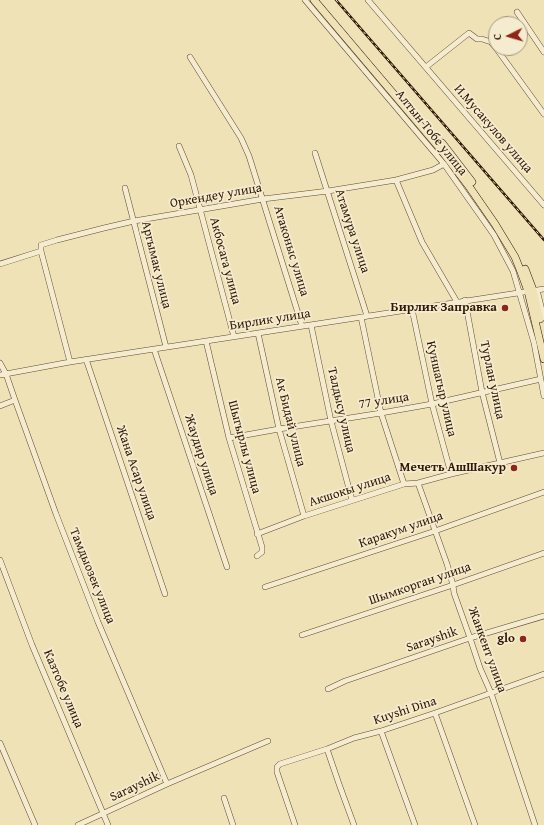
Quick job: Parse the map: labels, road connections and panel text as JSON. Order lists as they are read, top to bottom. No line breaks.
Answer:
{"streets":{"street":["И.Мусакулов улица","Алтын Тобе улица","Оркендеу улица","Атамура улица","Атаконыс улица","Акбосага улица","Аргымак улица","Бирлик улица","Турлан улица","Куншагыр улица","77 улица","Талдысу улица","Ак Бидай улица","Шыгырлы улица","Жаудир улица","Жана Асар улица","Акшокы улица","Каракум улица","Тамдыозек улица","Шымкорган улица","Sarayshik","Жанкент улица","Казтобе улица","Kuyshi Dina"]},"crossings":[["Алтын Тобе улица","Оркендеу улица"],["Алтын Тобе улица","Бирлик улица"],["Алтын Тобе улица","77 улица"],["Оркендеу улица","Атамура улица"],["Оркендеу улица","Атаконыс улица"],["Оркендеу улица","Акбосага улица"],["Оркендеу улица","Аргымак улица"],["Атамура улица","Бирлик улица"],["Атаконыс улица","Бирлик улица"],["Акбосага улица","Бирлик улица"],["Аргымак улица","Бирлик улица"],["Бирлик улица","Турлан улица"],["Бирлик улица","Куншагыр улица"],["Бирлик улица","Талдысу улица"],["Бирлик улица","Ак Бидай улица"],["Бирлик улица","Шыгырлы улица"],["Бирлик улица","Жаудир улица"],["Бирлик улица","Жана Асар улица"],["Бирлик улица","Тамдыозек улица"],["Турлан улица","77 улица"],["Турлан улица","Акшокы улица"],["Куншагыр улица","77 улица"],["Куншагыр улица","Акшокы улица"],["77 улица","Талдысу улица"],["77 улица","Ак Бидай улица"],["77 улица","Шыгырлы улица"],["Талдысу улица","Акшокы улица"],["Ак Бидай улица","Акшокы улица"],["Шыгырлы улица","Акшокы улица"],["Акшокы улица","Жанкент улица"],["Каракум улица","Жанкент улица"],["Тамдыозек улица","Sarayshik"],["Шымкорган улица","Жанкент улица"],["Sarayshik","Жанкент улица"],["Sarayshik","Казтобе улица"],["Жанкент улица","Kuyshi Dina"]],"places":["Бирлик Заправка","Мечеть АшШакур","glo"],"north":"left"}
